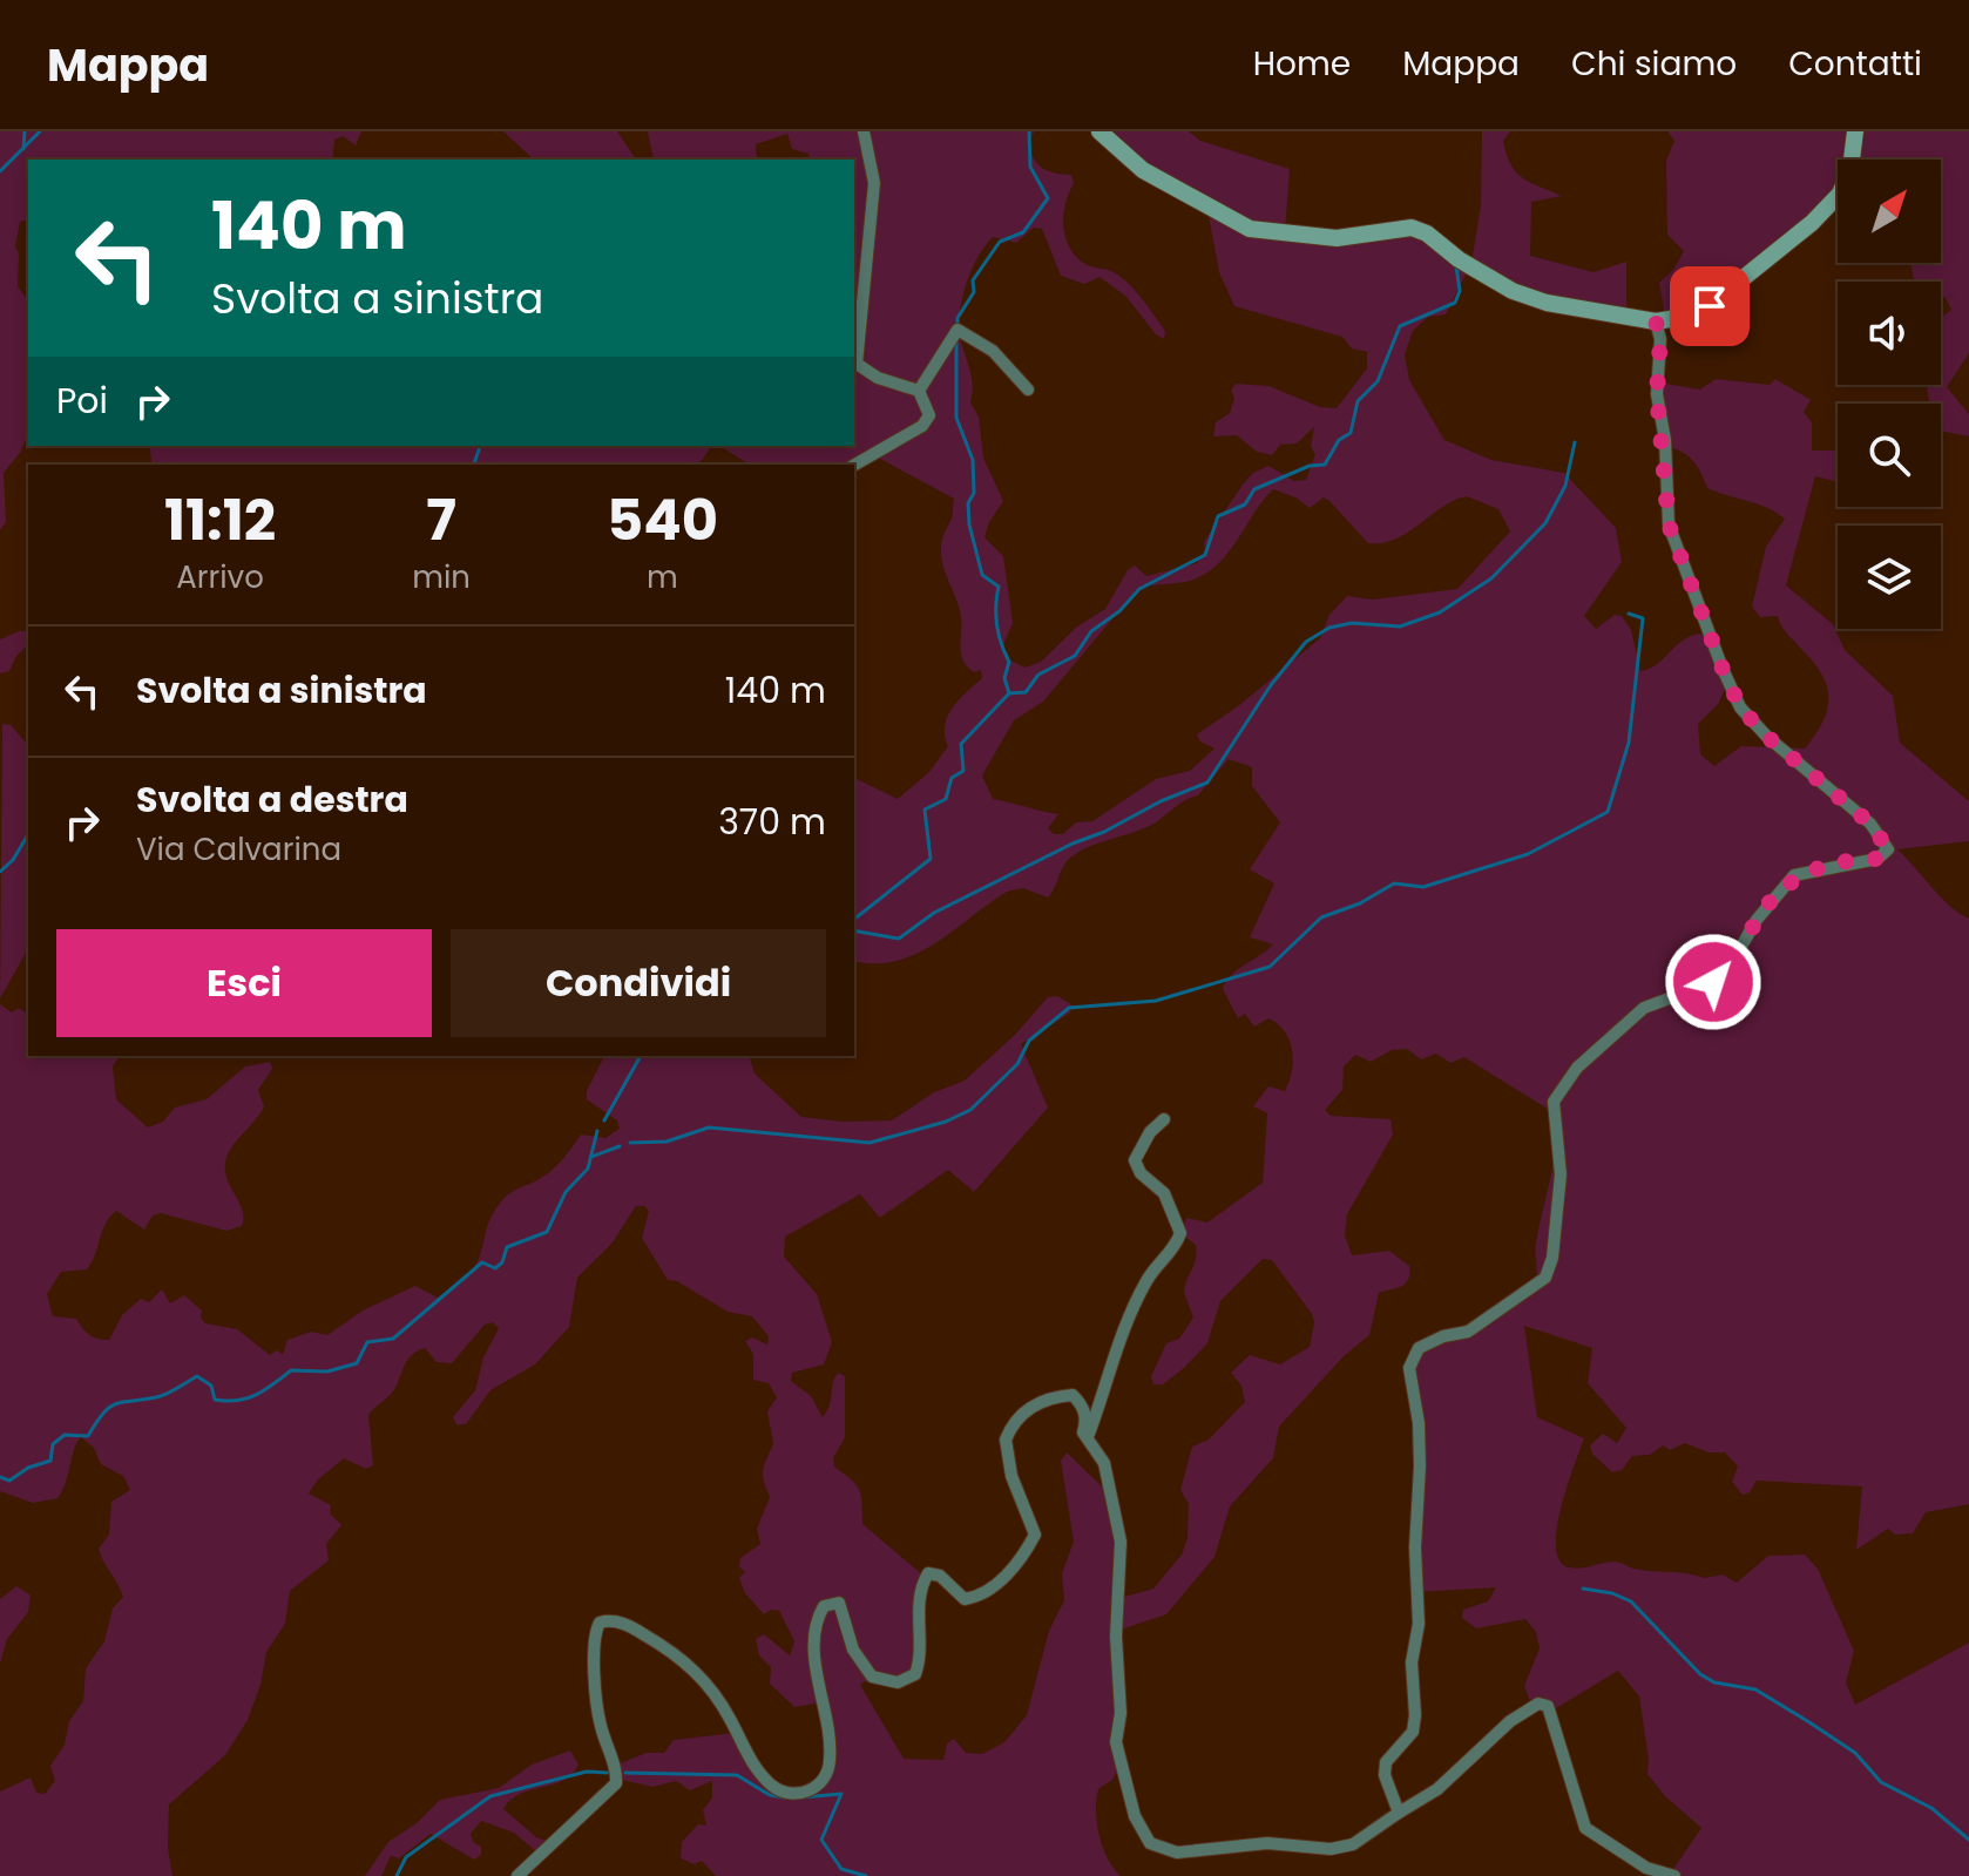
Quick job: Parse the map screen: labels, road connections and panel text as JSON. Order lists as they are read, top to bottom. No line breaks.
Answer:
{"north":"top right","page":{"header":"Mappa","nav":["Home","Mappa","Chi siamo","Contatti"],"turn":["140 m","Svolta a sinistra"],"then":"Poi","eta":["11:12","Arrivo","7","min","540","m"],"list":[{"name":"Svolta a sinistra","value":"140 m"},{"name":"Svolta a destra","note":"Via Calvarina","value":"370 m"}],"buttons":["Esci","Condividi"]}}
